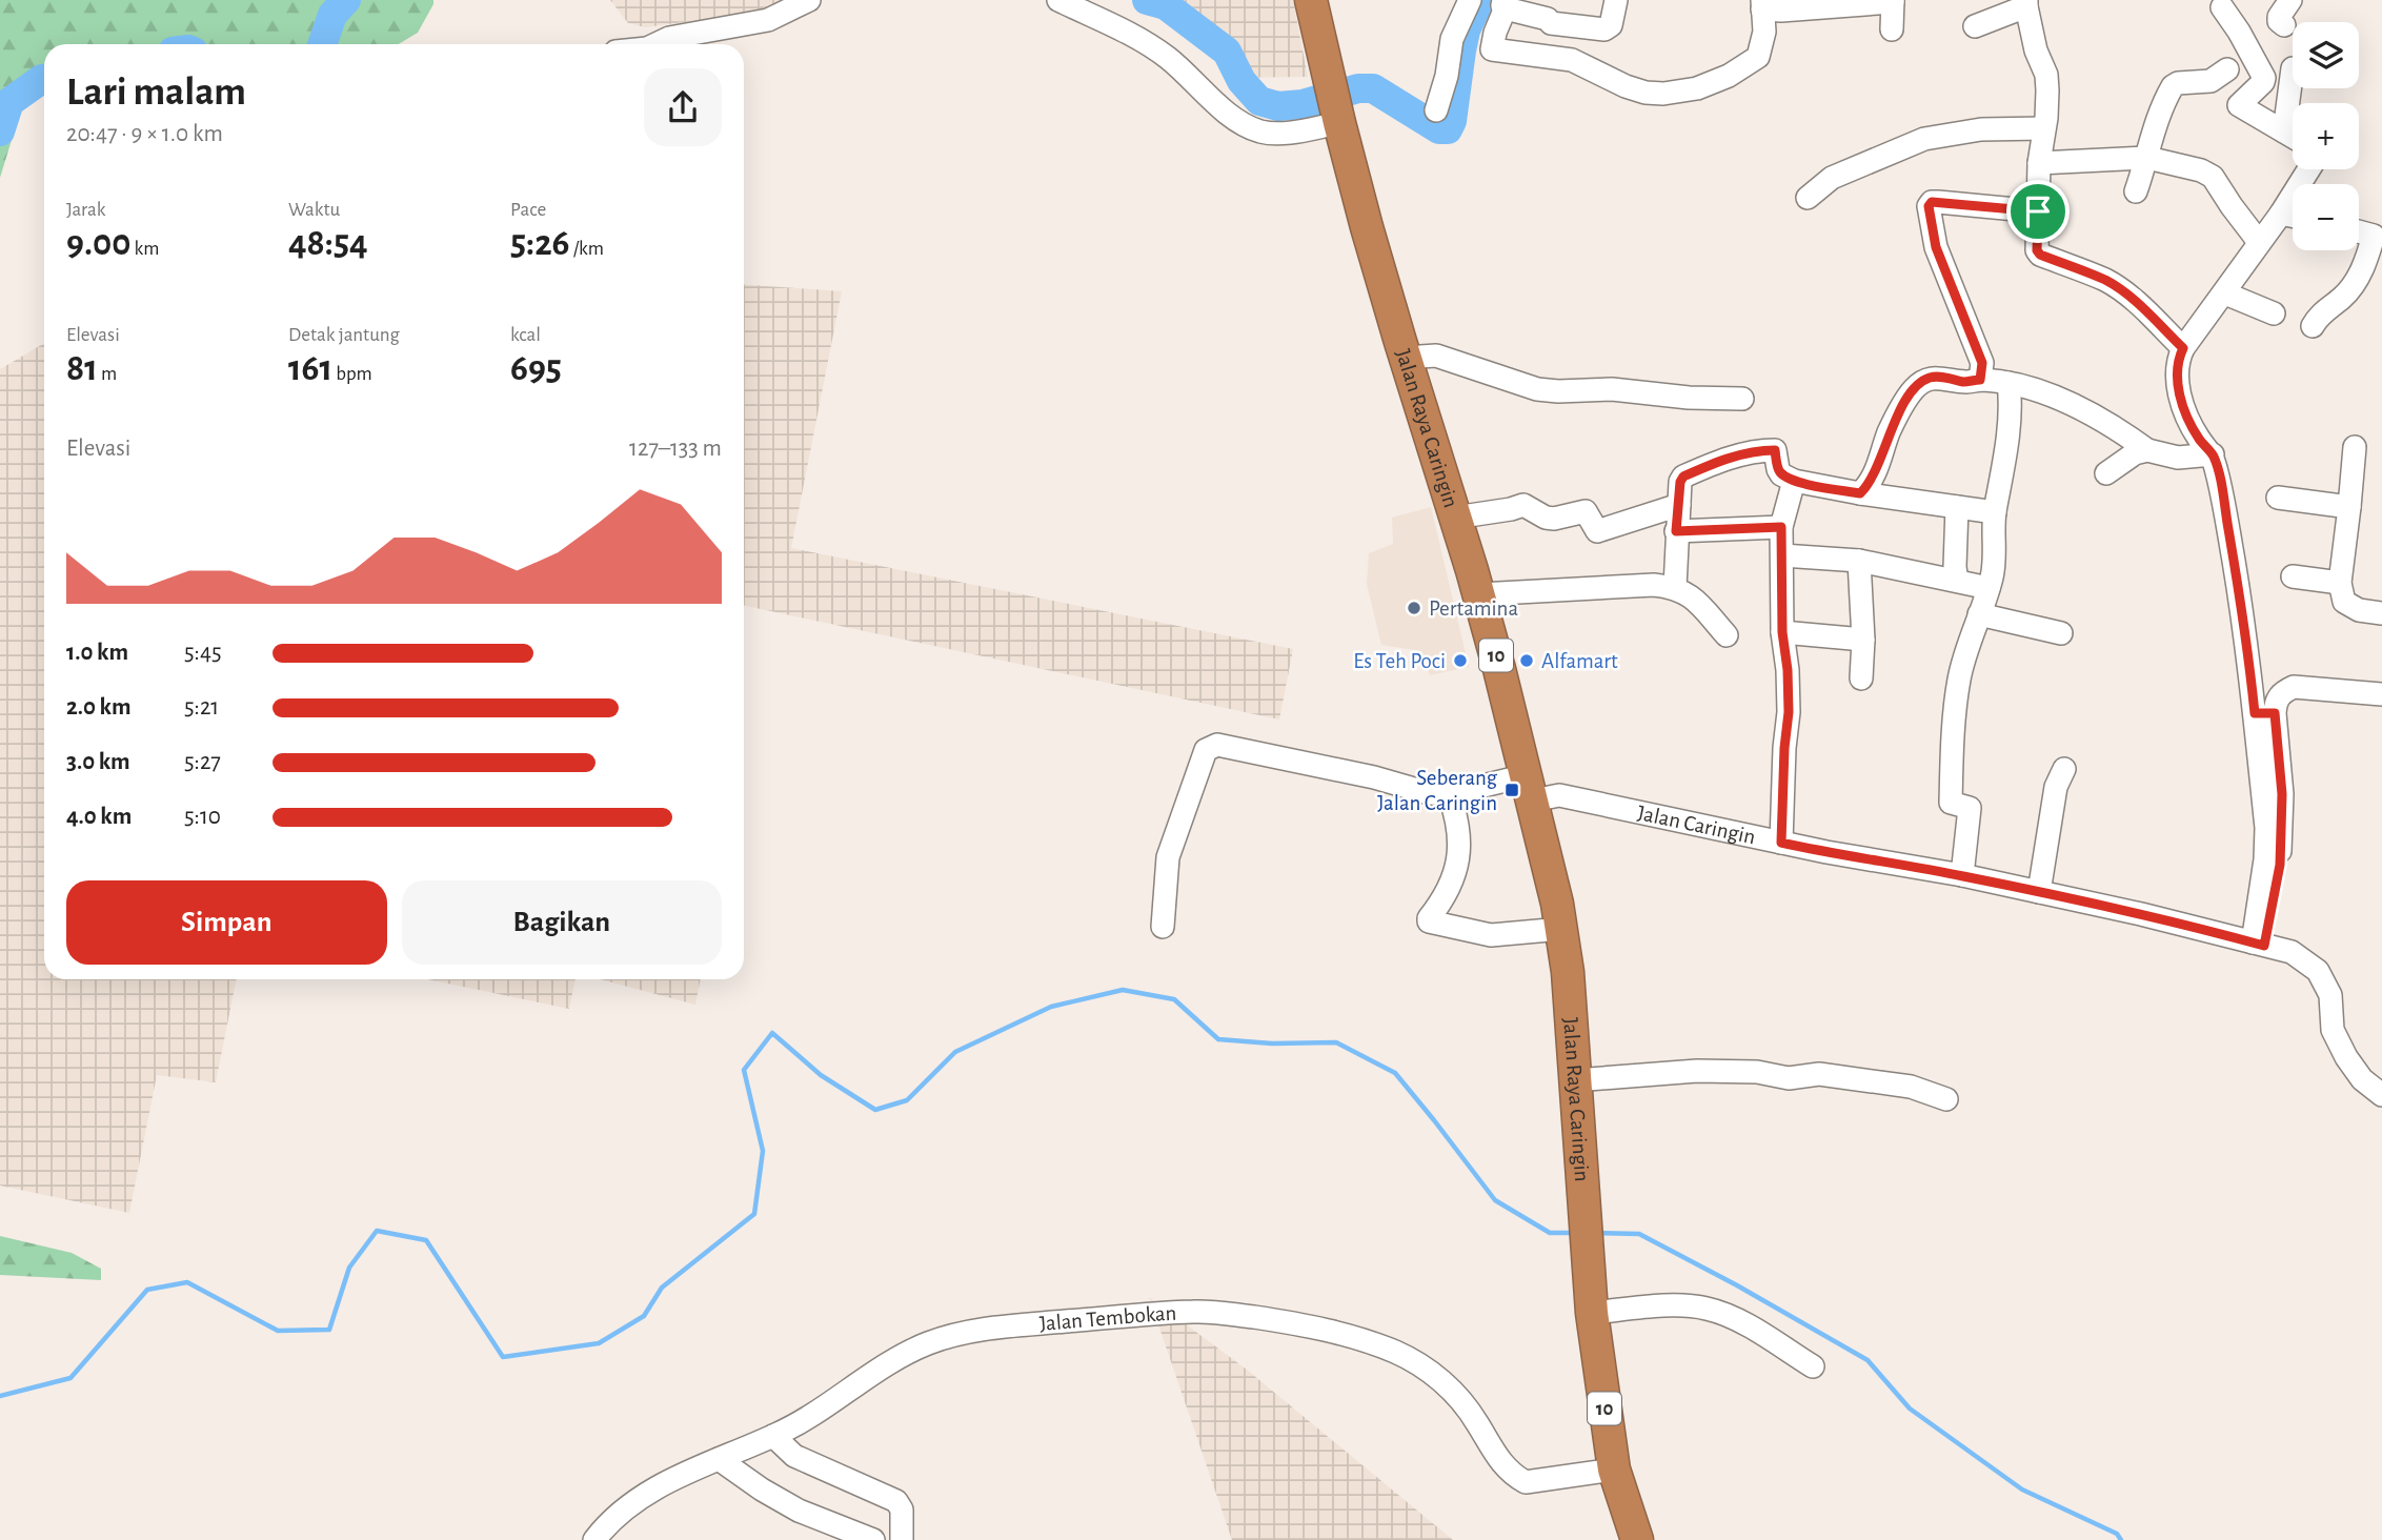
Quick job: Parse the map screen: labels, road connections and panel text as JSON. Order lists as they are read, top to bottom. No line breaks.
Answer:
{"streets":{"highway":["Jalan Raya Caringin","10"],"street":["Jalan Caringin","Jalan Tembokan"]},"crossings":[["Jalan Raya Caringin","10"],["Jalan Raya Caringin","Jalan Caringin"],["10","Jalan Tembokan"]],"places":{"other":["Pertamina","Es Teh Poci","Alfamart"],"transit":["Seberang Jalan Caringin"]},"page":{"map_buttons":["+","−"],"heading":["Lari malam","20:47 · 9 × 1.0 km"],"stats":[["Jarak","9.00 km"],["Waktu","48:54"],["Pace","5:26 /km"],["Elevasi","81 m"],["Detak jantung","161 bpm"],["kcal","695"]],"chart":["Elevasi","127–133 m"],"list":[{"name":"1.0 km","note":"5:45"},{"name":"2.0 km","note":"5:21"},{"name":"3.0 km","note":"5:27"},{"name":"4.0 km","note":"5:10"}],"buttons":["Simpan","Bagikan"]}}
